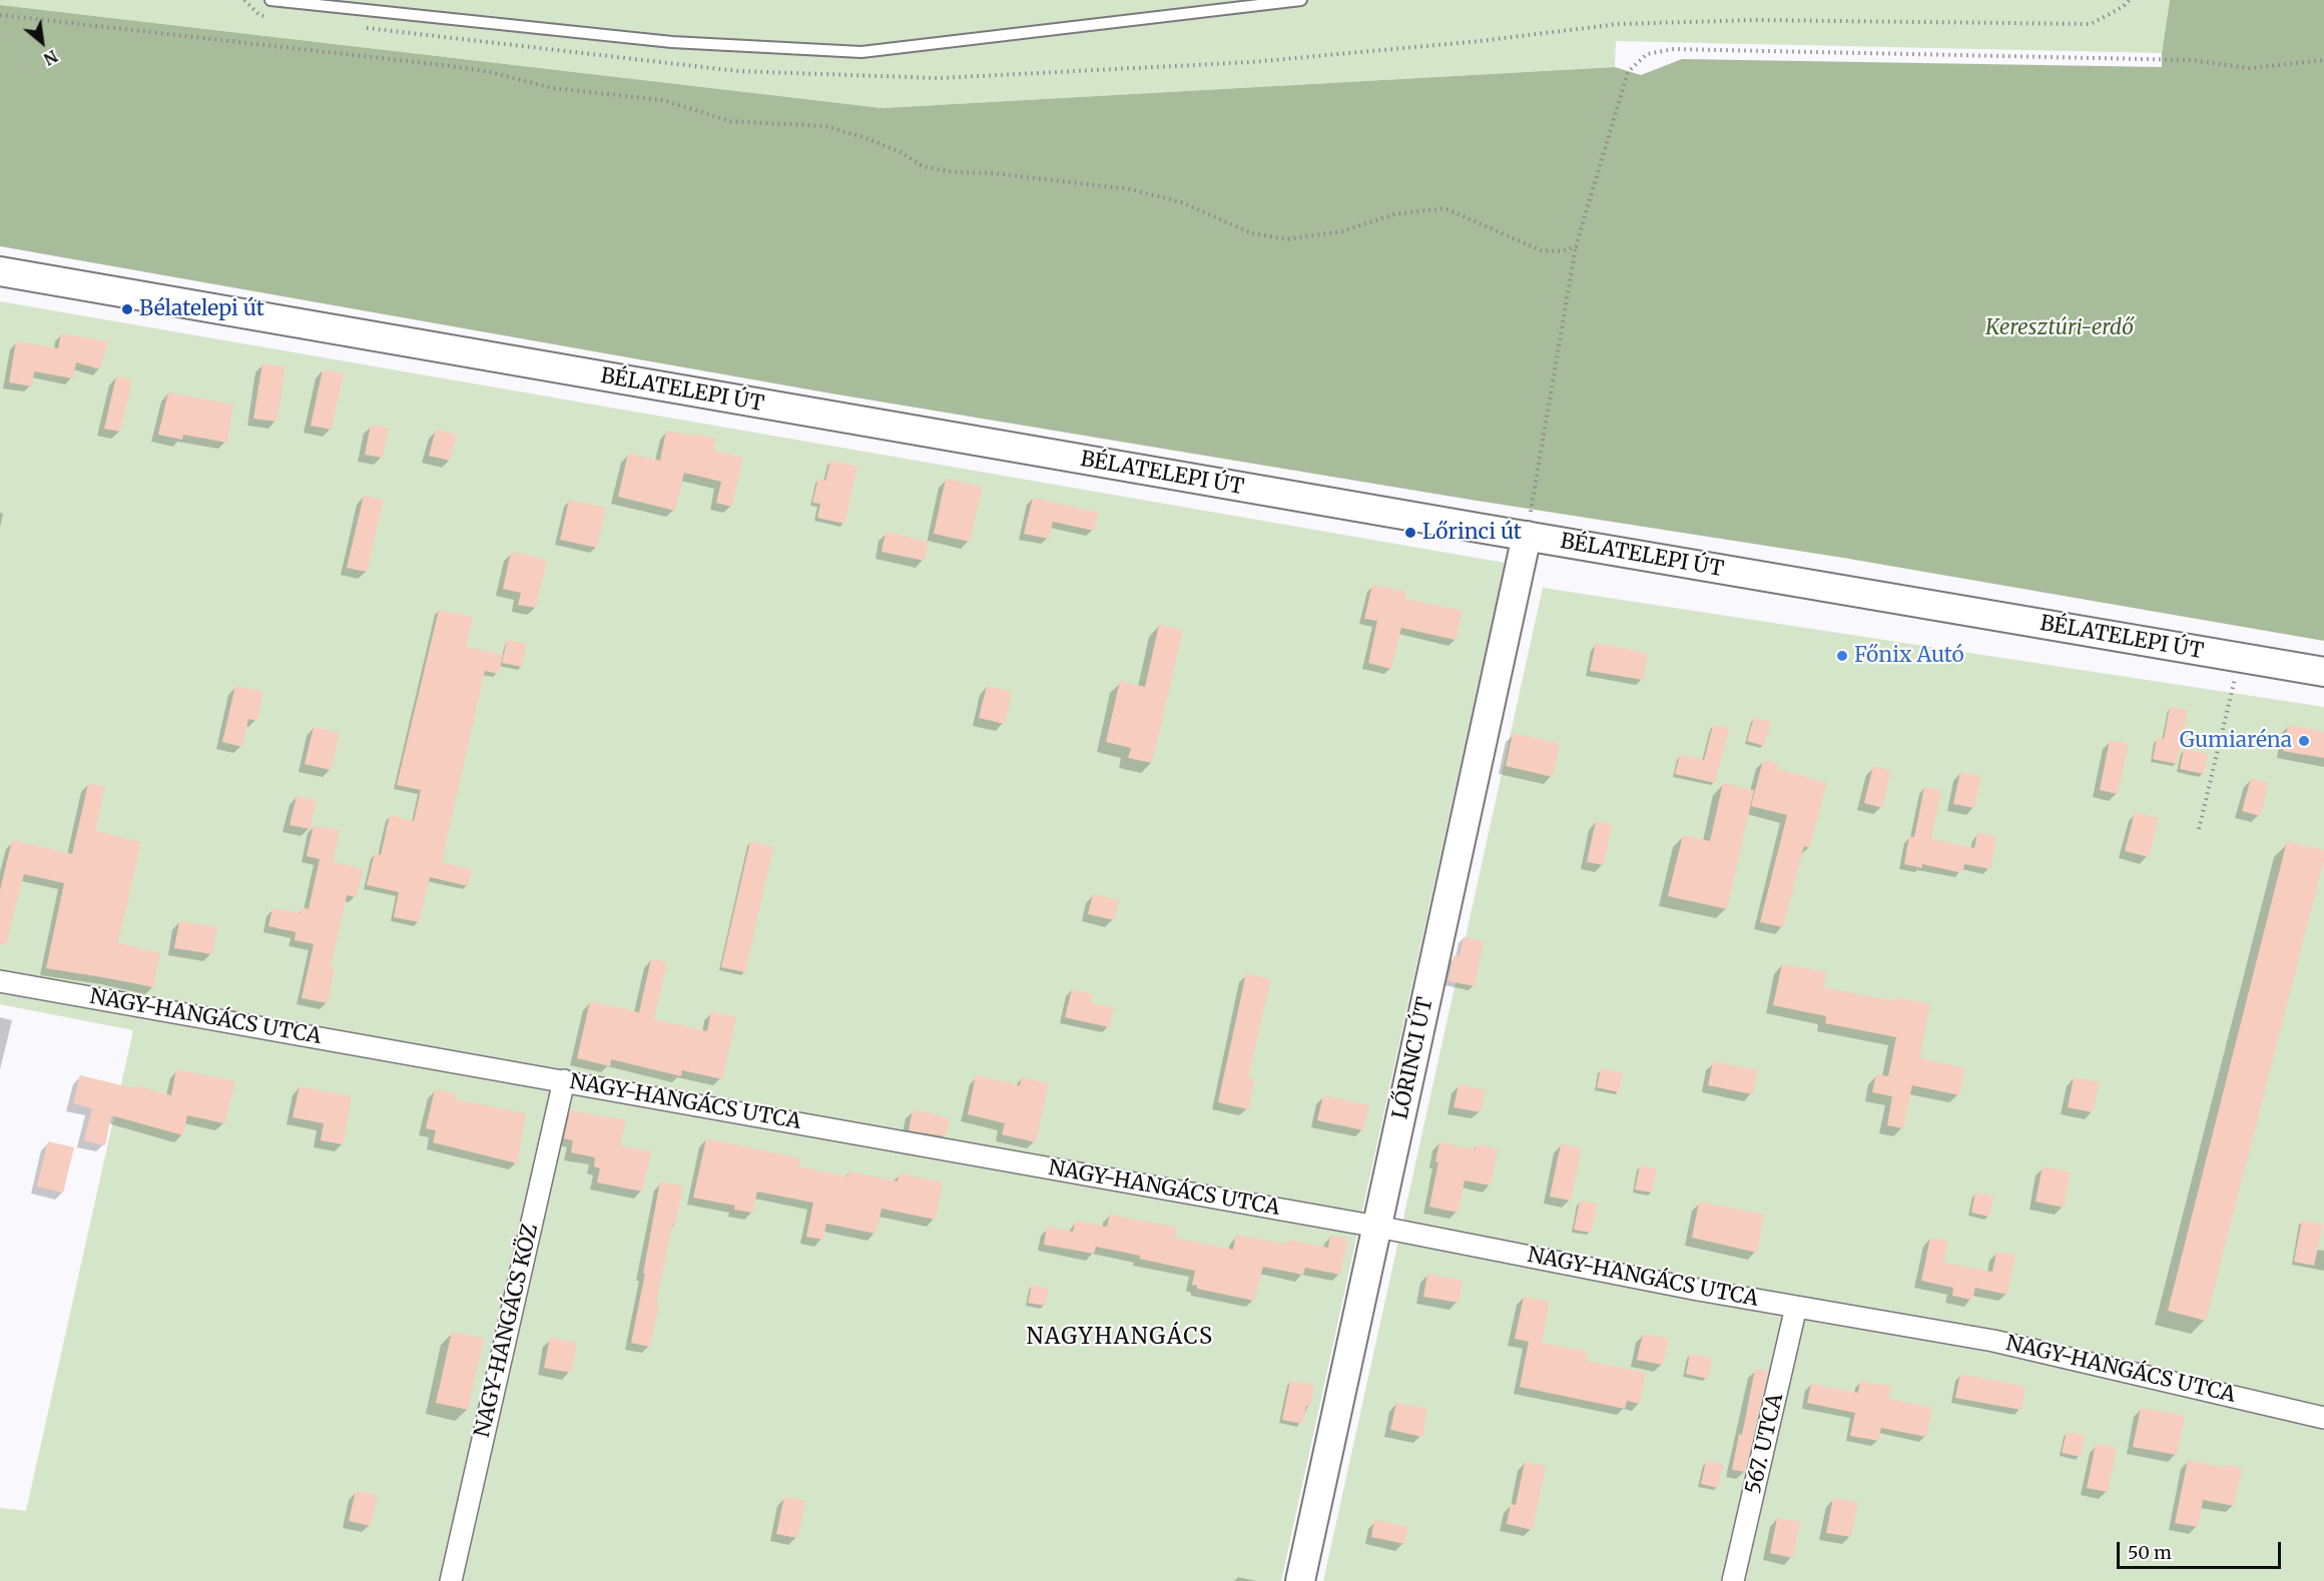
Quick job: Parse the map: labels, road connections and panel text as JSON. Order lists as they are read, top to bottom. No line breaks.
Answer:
{"streets":{"main road":["BÉLATELEPI ÚT","LŐRINCI ÚT"],"street":["NAGY-HANGÁCS UTCA","NAGY-HANGÁCS KÖZ","567. UTCA"]},"crossings":[["BÉLATELEPI ÚT","LŐRINCI ÚT"],["NAGY-HANGÁCS UTCA","LŐRINCI ÚT"],["NAGY-HANGÁCS UTCA","NAGY-HANGÁCS KÖZ"],["NAGY-HANGÁCS UTCA","567. UTCA"]],"districts":["NAGYHANGÁCS"],"parks":["Keresztúri-erdő"],"places":["Bélatelepi út","Lőrinci út","Főnix Autó","Gumiaréna"],"scale_bar":"50 m","north":"bottom right"}
